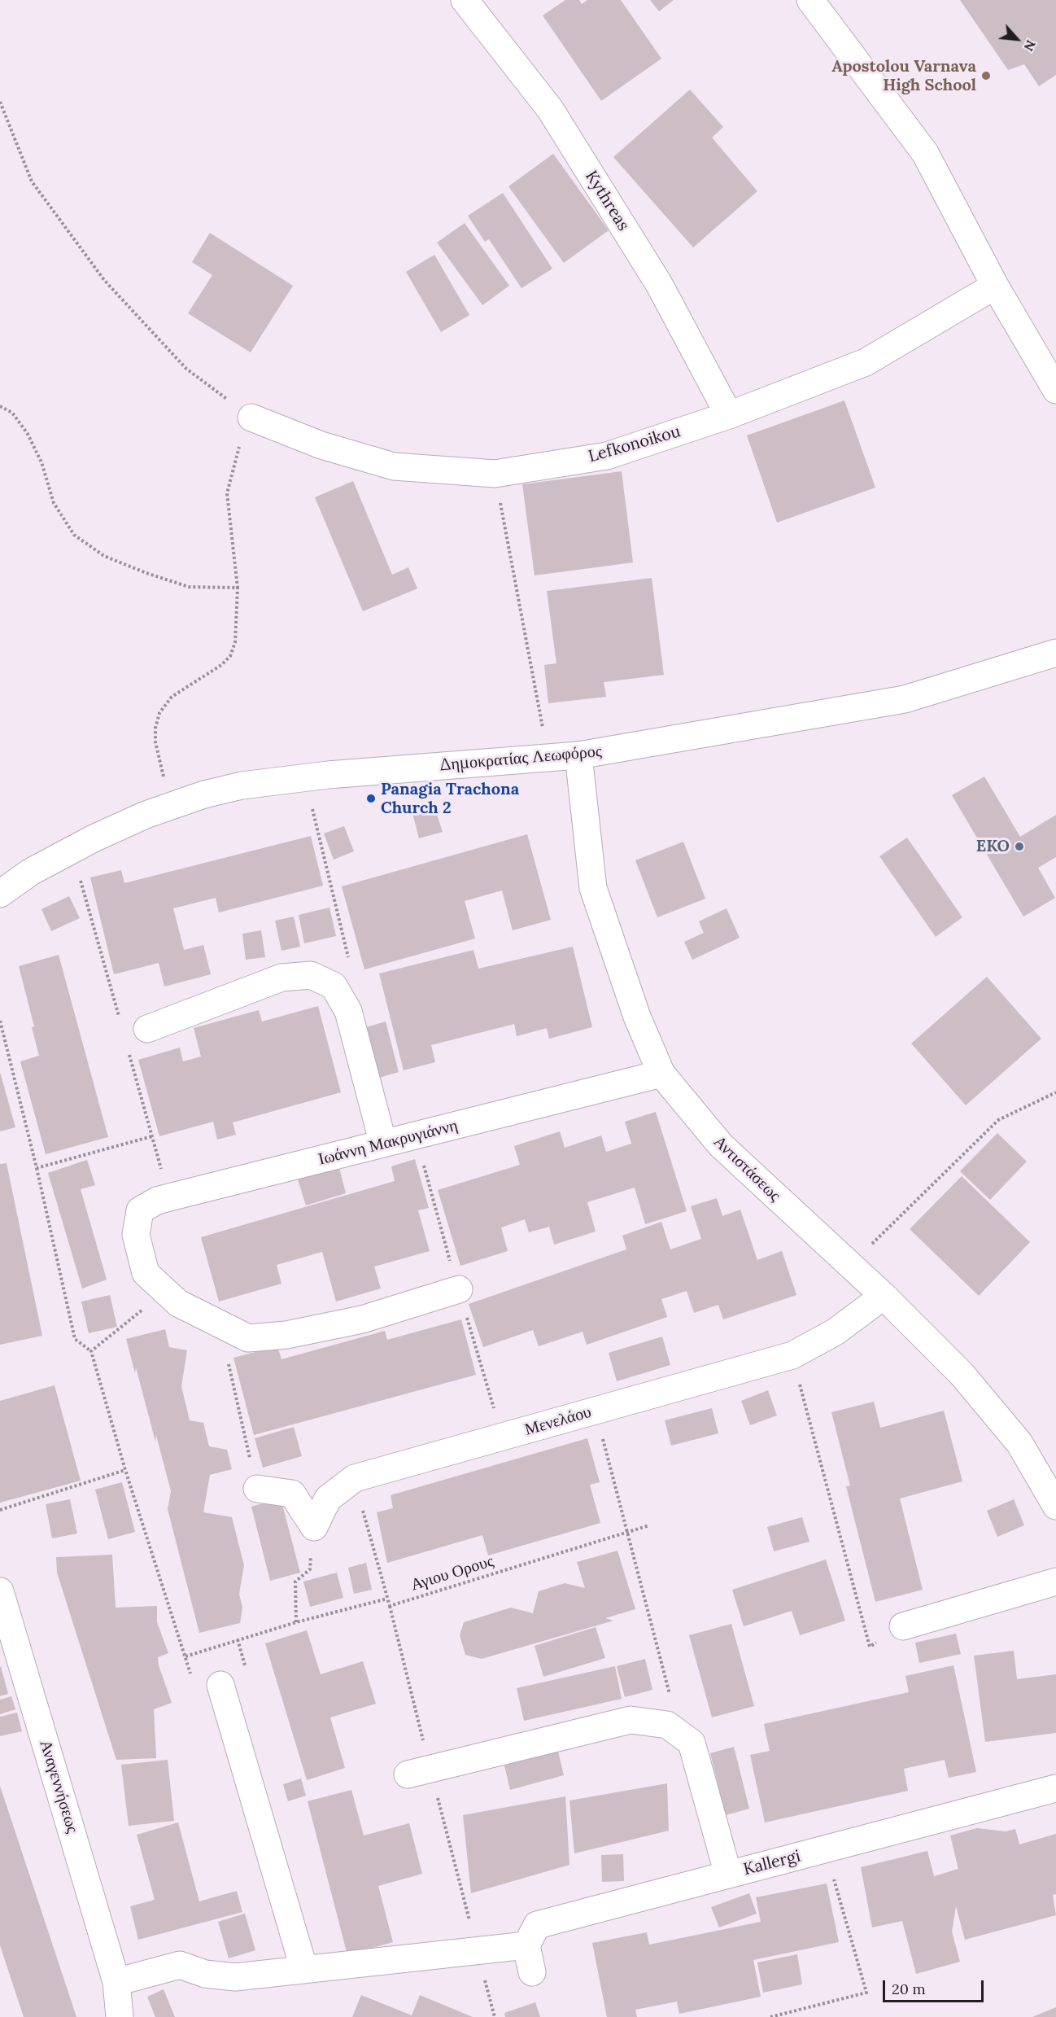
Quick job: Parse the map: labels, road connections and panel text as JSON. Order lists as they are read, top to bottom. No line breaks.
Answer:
{"streets":{"street":["Kythreas","Lefkonoikou","Δημοκρατίας Λεωφόρος","Ιωάννη Μακρυγιάννη","Αντιστάσεως","Μενελάου","Αναγεννήσεως","Kallergi"],"path":["Αγιου Ορους"]},"crossings":[["Kythreas","Lefkonoikou"],["Δημοκρατίας Λεωφόρος","Αντιστάσεως"],["Ιωάννη Μακρυγιάννη","Αντιστάσεως"],["Αντιστάσεως","Μενελάου"]],"places":["Apostolou Varnava High School","Panagia Trachona Church 2","EKO"],"scale_bar":"20 m","north":"bottom right"}
